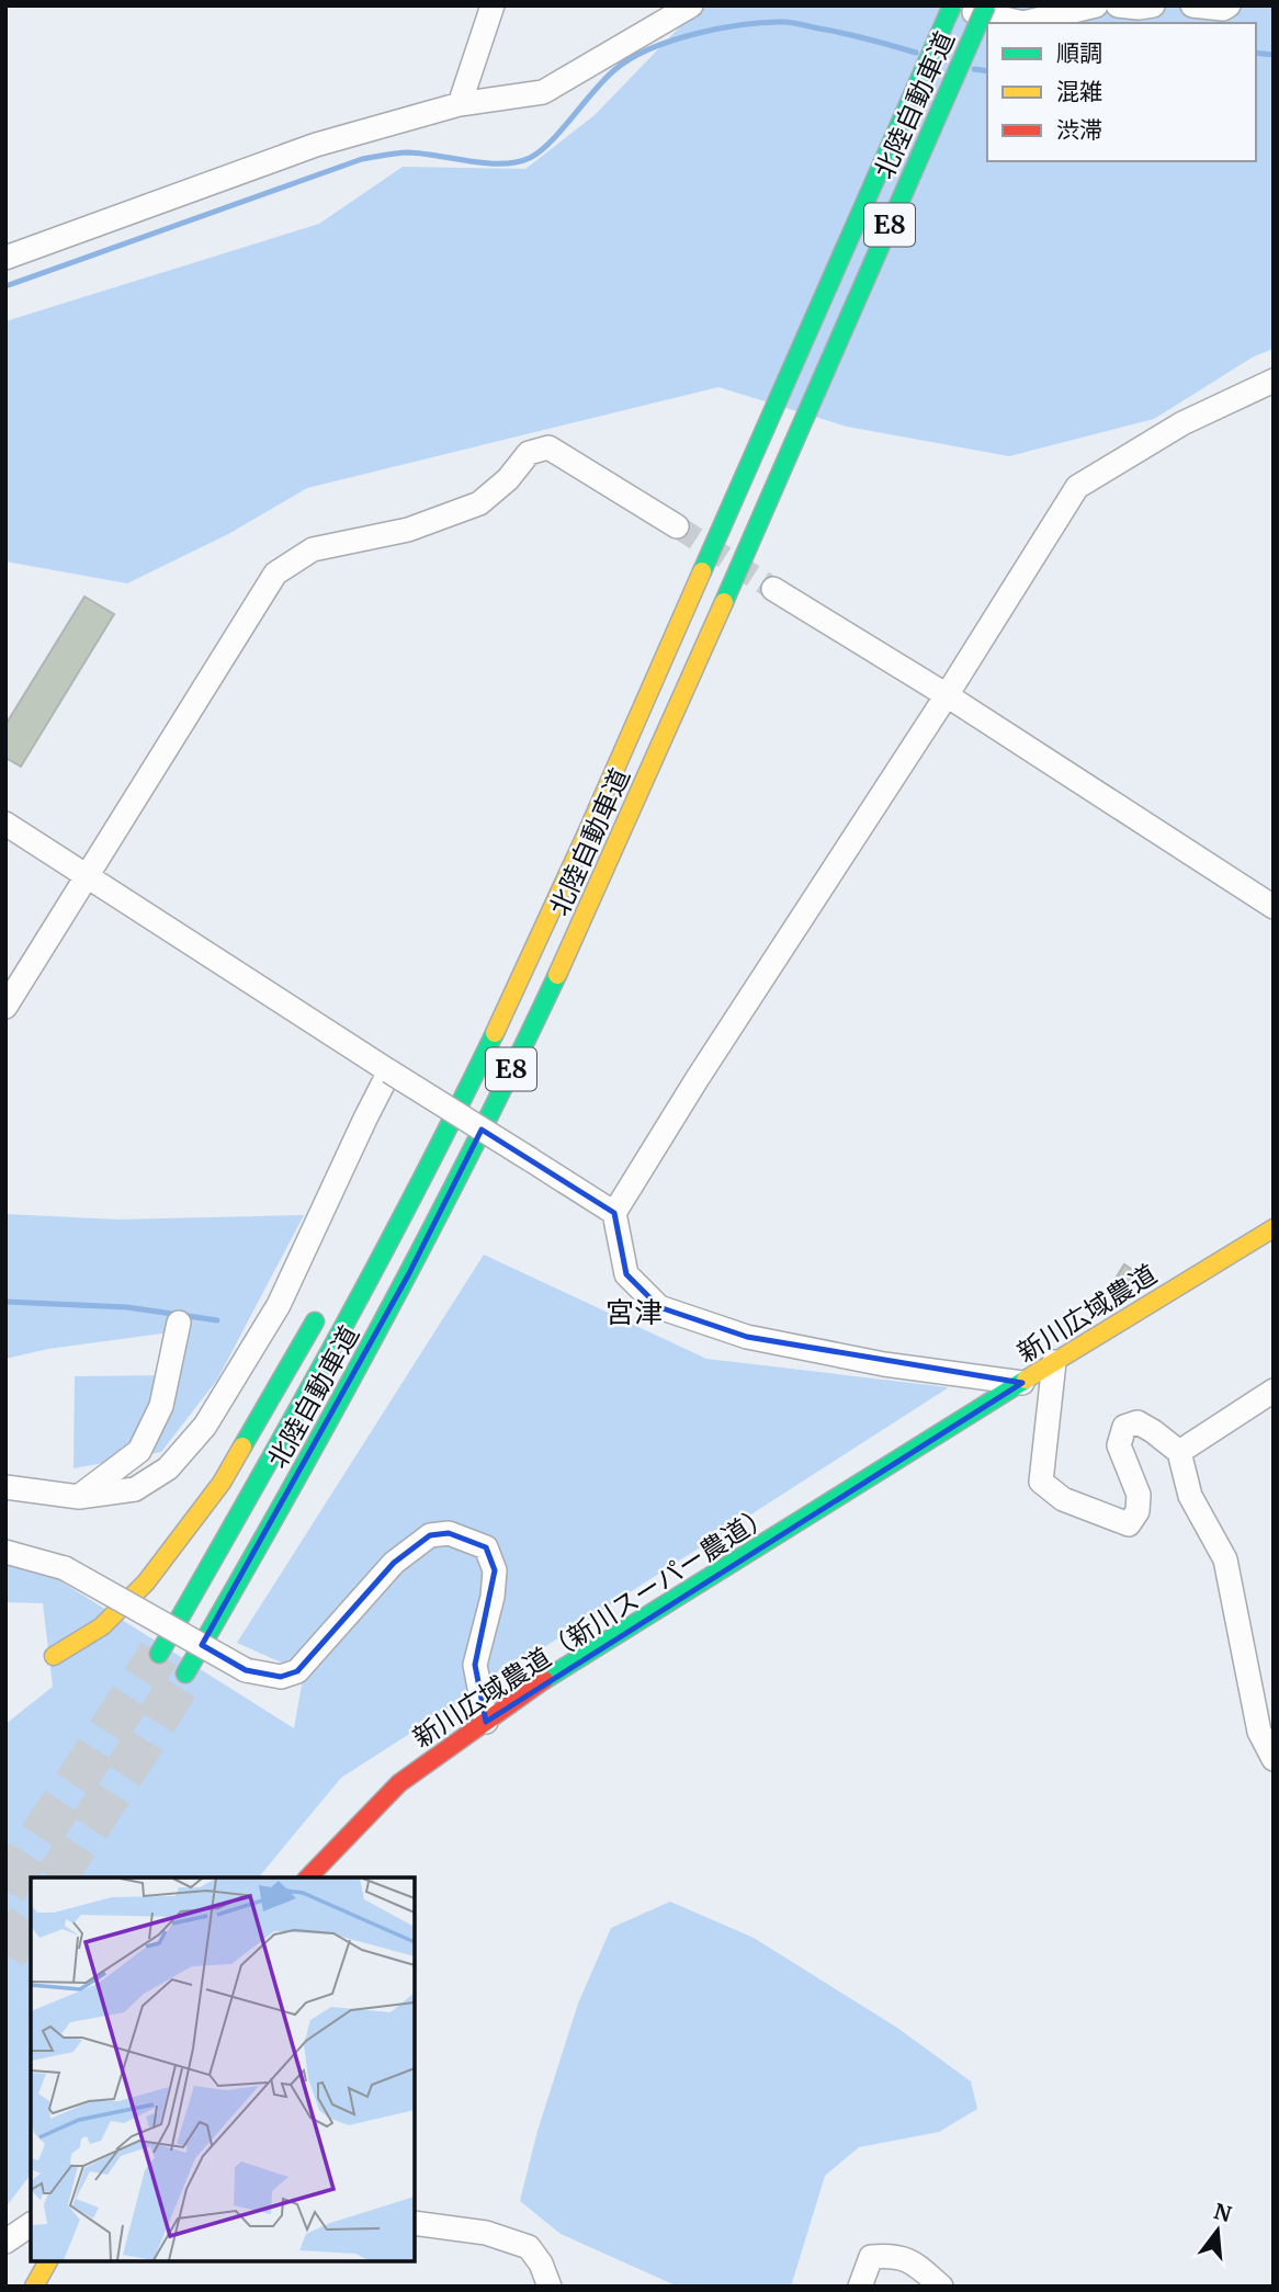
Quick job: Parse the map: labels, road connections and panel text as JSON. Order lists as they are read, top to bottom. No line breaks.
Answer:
{"streets":{"main road":["北陸自動車道","E8","新川広域農道","新川広域農道（新川スーパー農道）"]},"crossings":[["新川広域農道","新川広域農道（新川スーパー農道）"]],"districts":["宮津"],"legend":["順調","混雑","渋滞"],"north":"top"}
